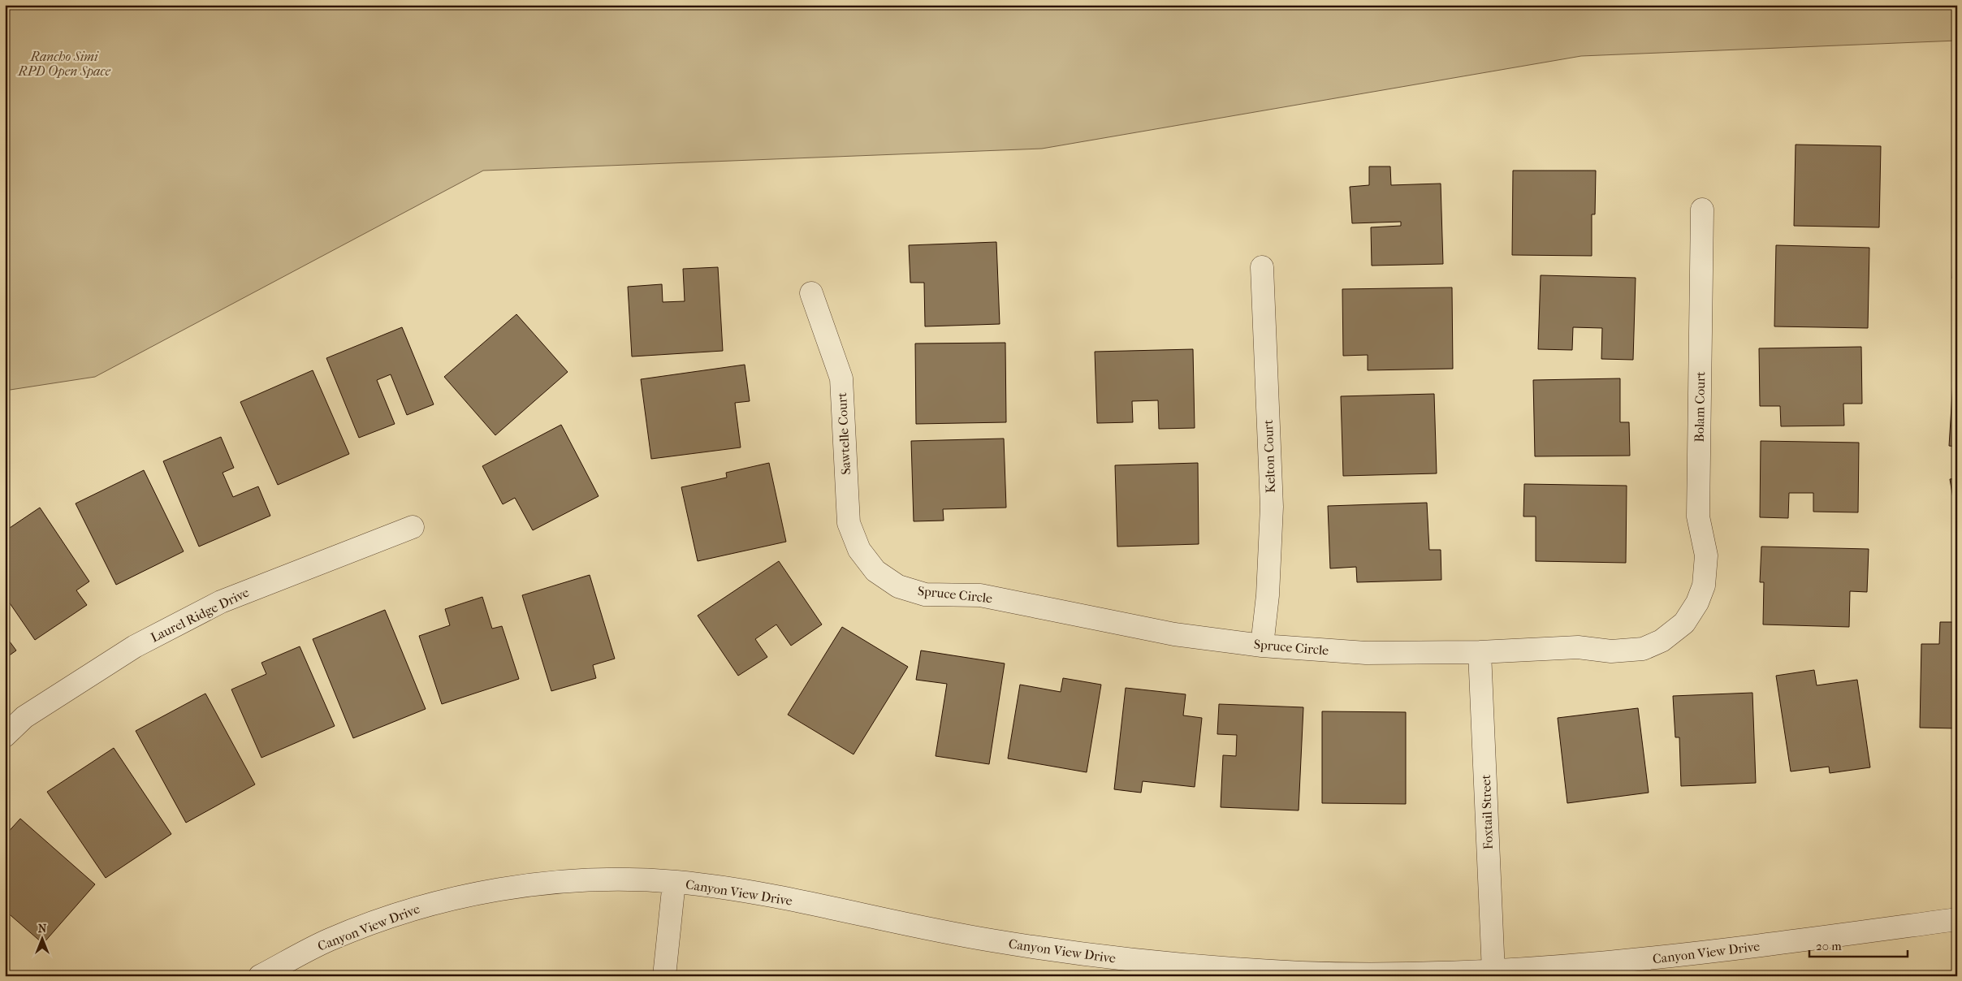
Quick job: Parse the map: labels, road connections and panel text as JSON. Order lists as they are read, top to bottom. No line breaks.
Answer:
{"streets":{"street":["Bolam Court","Sawtelle Court","Kelton Court","Spruce Circle","Laurel Ridge Drive","Foxtail Street","Canyon View Drive"]},"crossings":[["Bolam Court","Spruce Circle"],["Sawtelle Court","Spruce Circle"],["Kelton Court","Spruce Circle"],["Spruce Circle","Foxtail Street"],["Foxtail Street","Canyon View Drive"]],"parks":["Rancho Simi RPD Open Space"],"scale_bar":"20 m","north":"top"}
